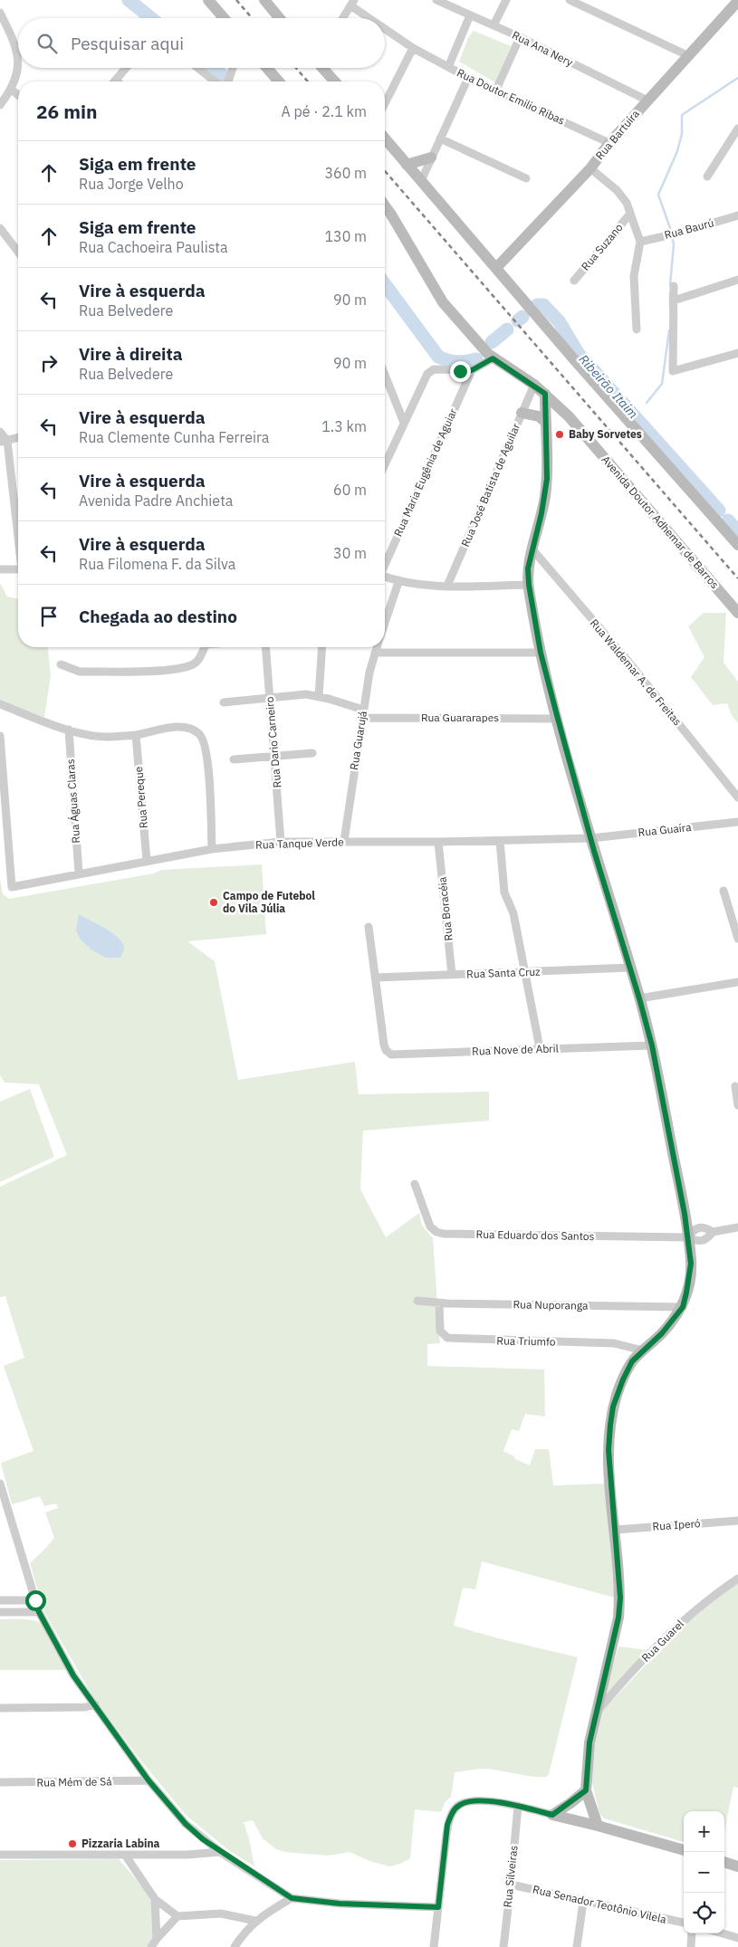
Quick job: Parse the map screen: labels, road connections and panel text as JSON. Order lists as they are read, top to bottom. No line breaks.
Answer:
{"streets":{"street":["Rua Ana Nery","Rua Doutor Emilio Ribas","Rua Bartuíra","Rua Baurú","Rua Suzano","Rua Maria Eugênia de Aguiar","Rua José Batista de Aguilar","Avenida Doutor Adhemar de Barros","Rua Waldemar A. de Freitas","Rua Guararapes","Rua Guarujá","Rua Dario Carneiro","Rua Pereque","Rua Águas Claras","Rua Guaíra","Rua Tanque Verde","Rua Boracéia","Rua Santa Cruz","Rua Nove de Abril","Rua Eduardo dos Santos","Rua Nuporanga","Rua Triumfo","Rua Iperó","Rua Guarel","Rua Mém de Sá","Rua Silveiras","Rua Senador Teotônio Vilela"]},"crossings":[["Rua Ana Nery","Rua Bartuíra"],["Rua Doutor Emilio Ribas","Rua Bartuíra"],["Rua José Batista de Aguilar","Avenida Doutor Adhemar de Barros"],["Rua Guararapes","Rua Guarujá"],["Rua Guarujá","Rua Tanque Verde"],["Rua Dario Carneiro","Rua Tanque Verde"],["Rua Pereque","Rua Tanque Verde"],["Rua Águas Claras","Rua Tanque Verde"],["Rua Guaíra","Rua Tanque Verde"],["Rua Tanque Verde","Rua Boracéia"],["Rua Boracéia","Rua Santa Cruz"],["Rua Santa Cruz","Rua Nove de Abril"],["Rua Nuporanga","Rua Triumfo"],["Rua Silveiras","Rua Senador Teotônio Vilela"]],"water":["Ribeirão Itaim"],"places":["Baby Sorvetes","Campo de Futebol do Vila Júlia","Pizzaria Labina"],"page":{"search":"Pesquisar aqui","heading":["26 min","A pé · 2.1 km"],"list":[["Siga em frente","Rua Jorge Velho","360 m"],["Siga em frente","Rua Cachoeira Paulista","130 m"],["Vire à esquerda","Rua Belvedere","90 m"],["Vire à direita","Rua Belvedere","90 m"],["Vire à esquerda","Rua Clemente Cunha Ferreira","1.3 km"],["Vire à esquerda","Avenida Padre Anchieta","60 m"],["Vire à esquerda","Rua Filomena F. da Silva","30 m"],"Chegada ao destino"],"map_buttons":["+","−"]}}
